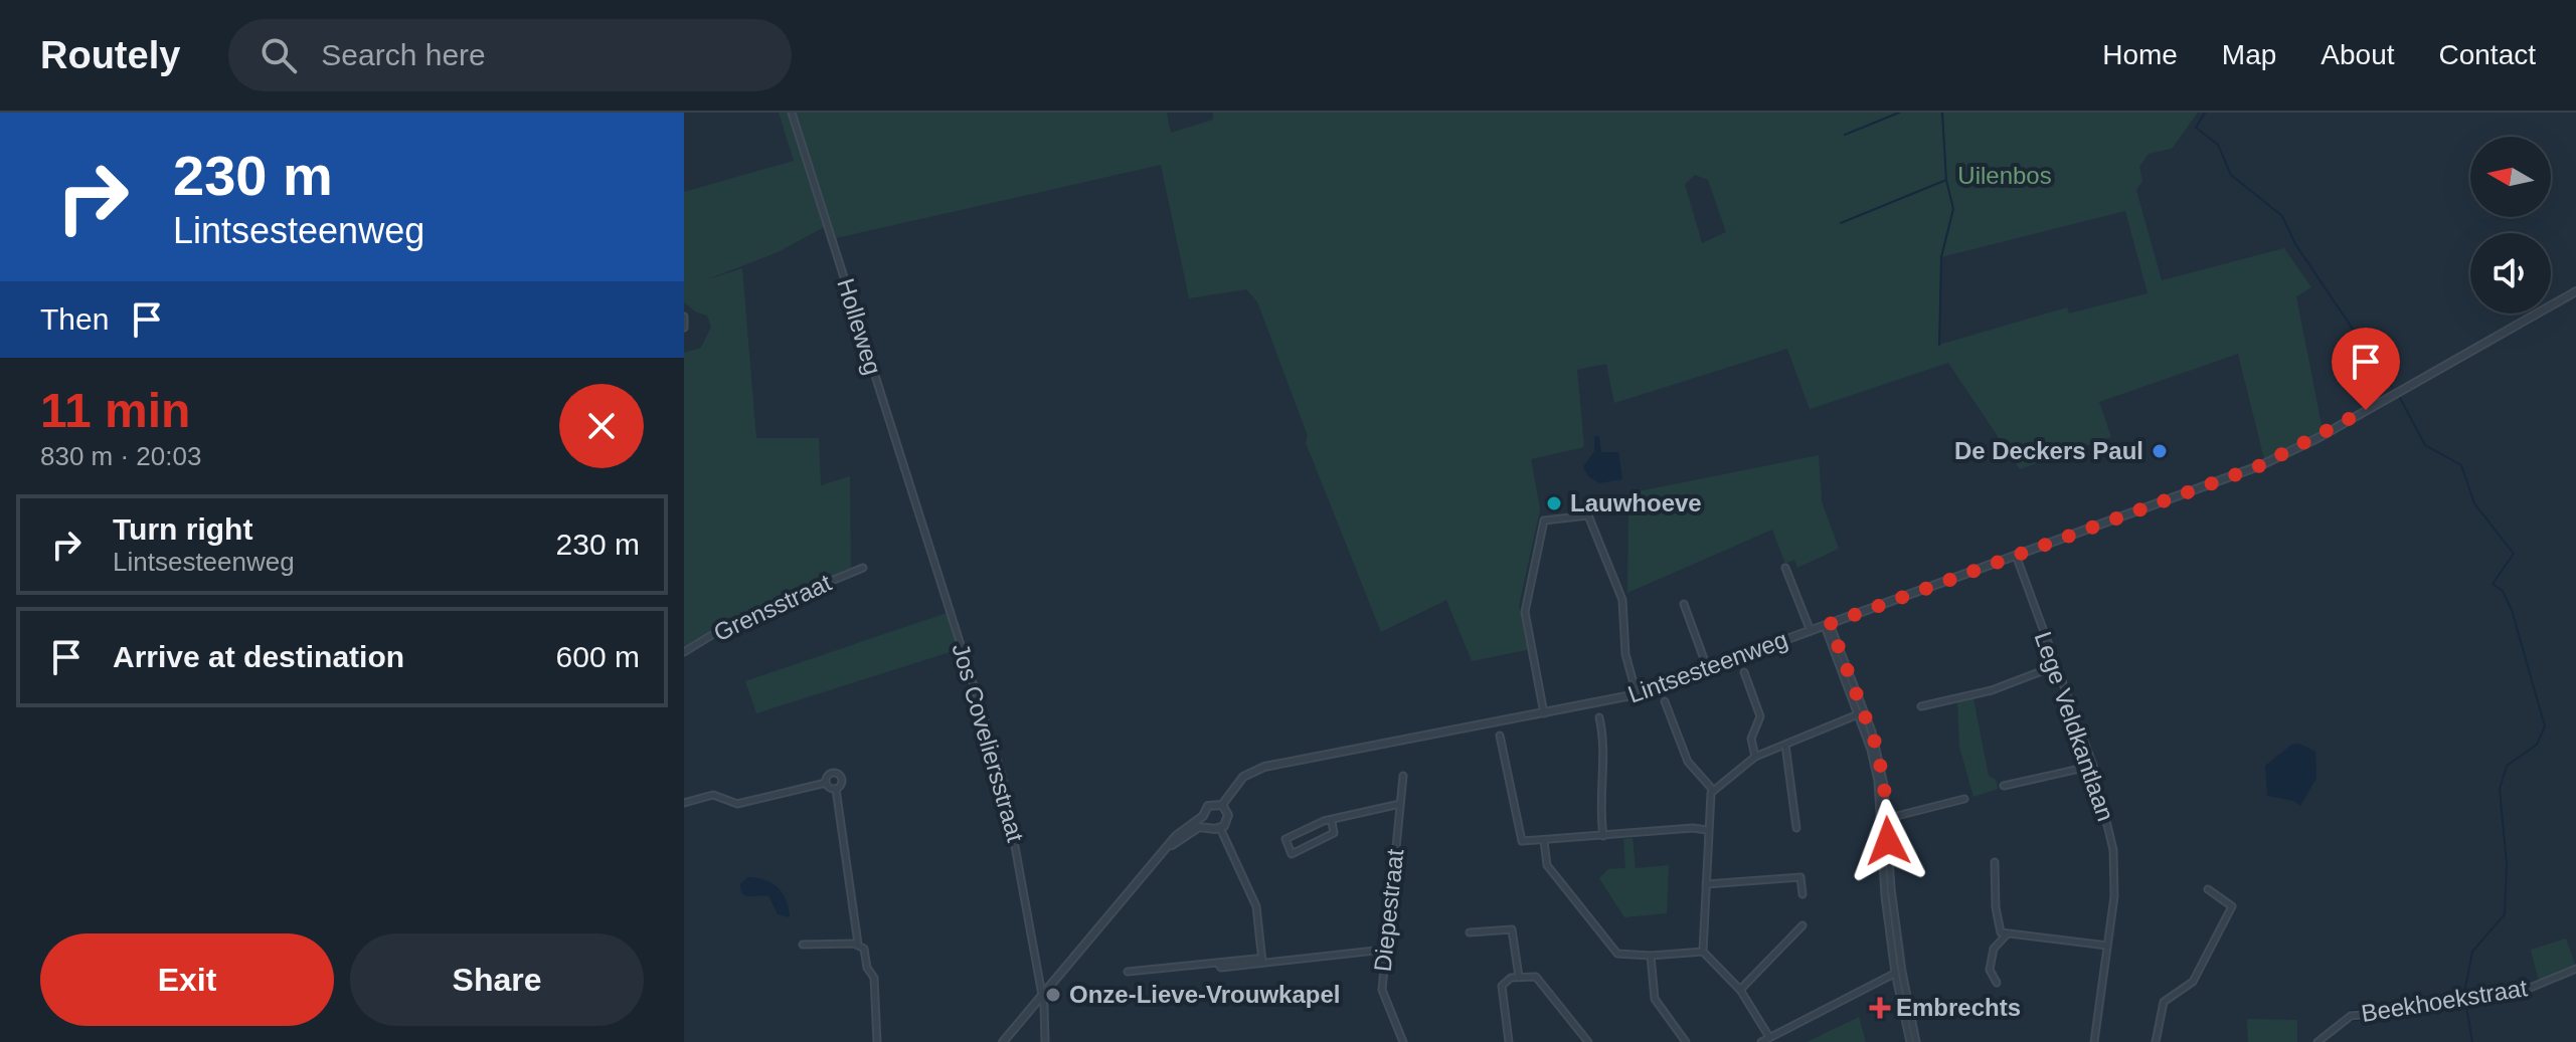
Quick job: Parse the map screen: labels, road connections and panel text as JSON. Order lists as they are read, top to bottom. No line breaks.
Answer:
{"streets":{"street":["Holleweg","Grensstraat","Lintsesteenweg","Lege Veldkantlaan","Jos Coveliersstraat","Diepestraat","Beekhoekstraat"]},"crossings":[["Holleweg","Jos Coveliersstraat"],["Lintsesteenweg","Lege Veldkantlaan"],["Lintsesteenweg","Jos Coveliersstraat"]],"parks":["Uilenbos"],"places":{"other":["De Deckers Paul","Lauwhoeve","Onze-Lieve-Vrouwkapel"],"health":["Embrechts"]},"north":"left","page":{"header":"Routely","search":"Search here","nav":["Home","Map","About","Contact"],"turn":["230 m","Lintsesteenweg"],"then":"Then","heading":["11 min","830 m · 20:03"],"list":[{"name":"Turn right","note":"Lintsesteenweg","value":"230 m"},{"name":"Arrive at destination","value":"600 m"}],"buttons":["Exit","Share"]}}
